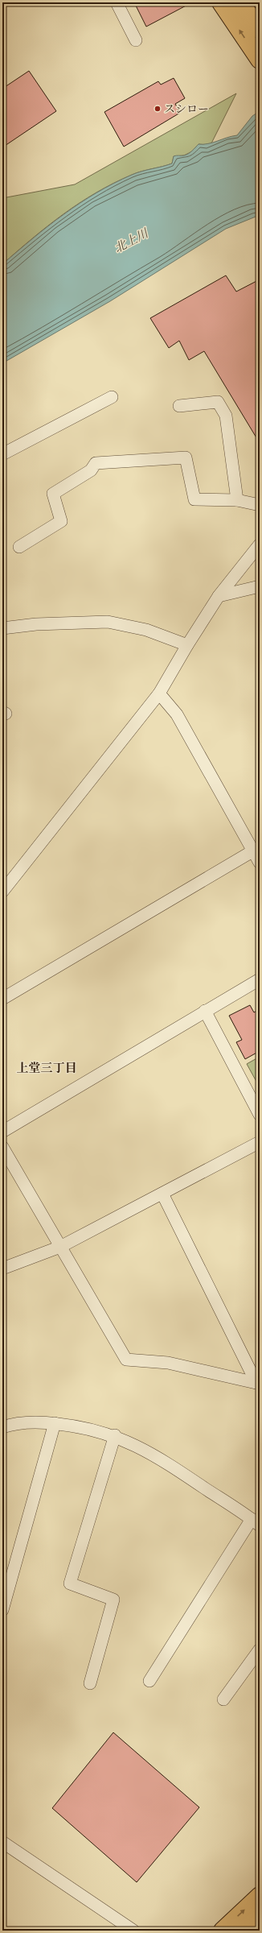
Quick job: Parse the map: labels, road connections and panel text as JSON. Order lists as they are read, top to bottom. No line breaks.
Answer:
{"districts":["上堂三丁目"],"water":["北上川"],"places":["スシロー"]}
